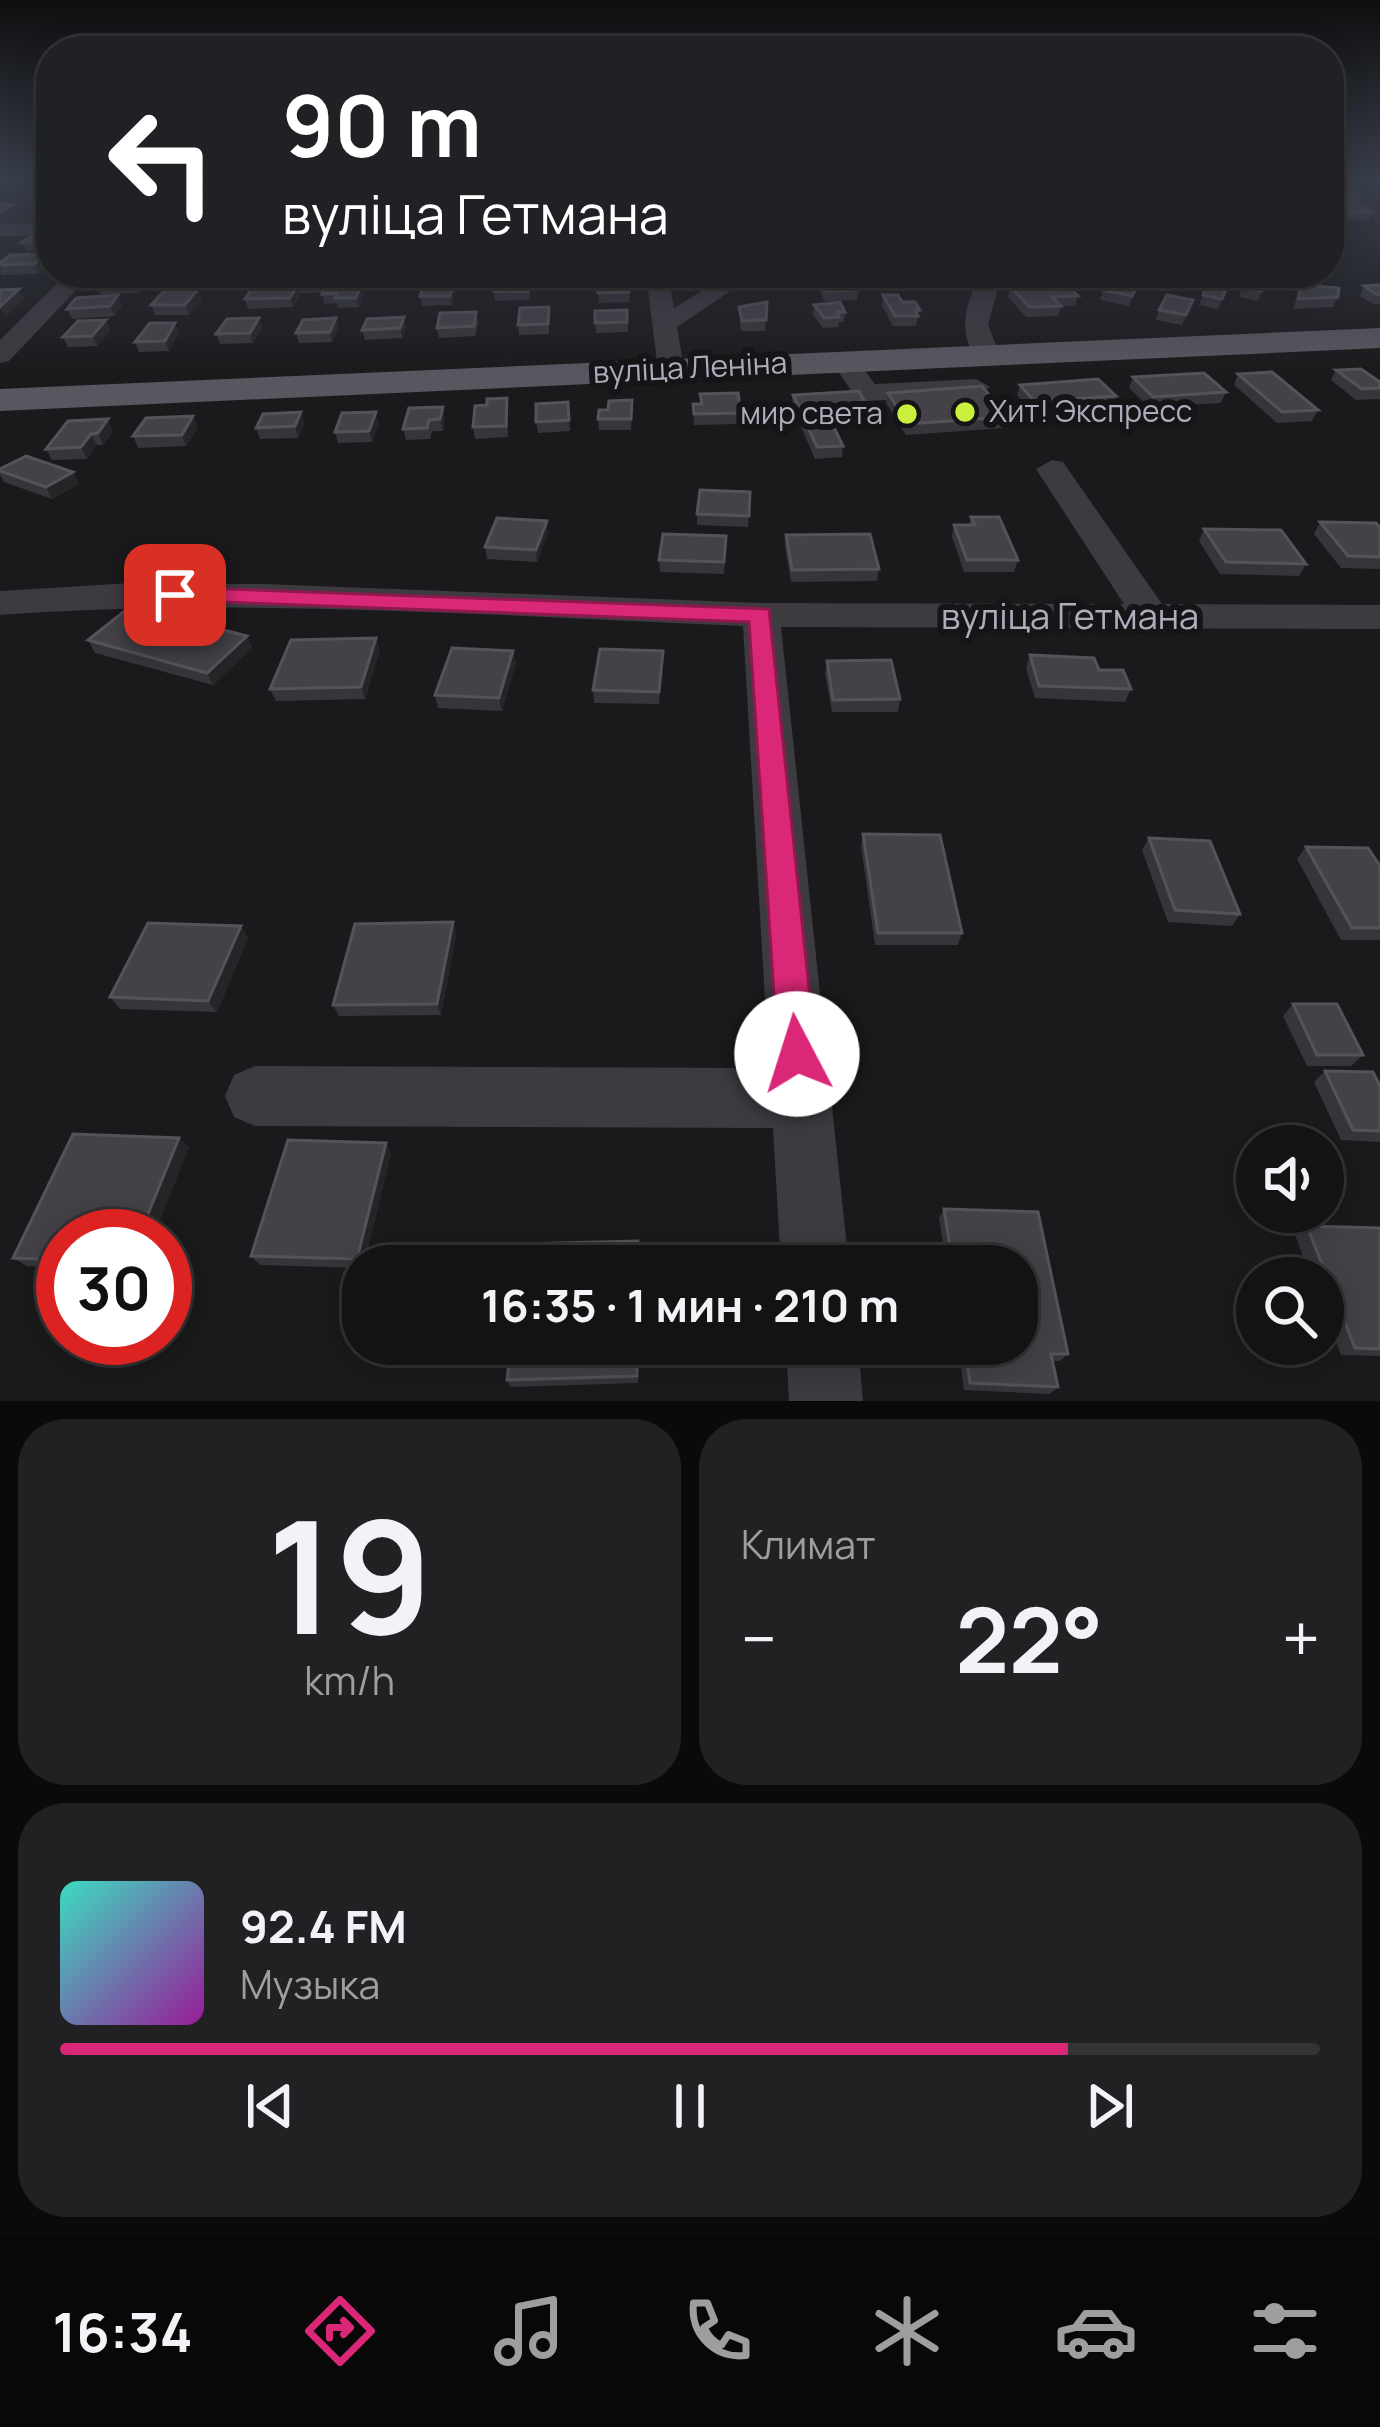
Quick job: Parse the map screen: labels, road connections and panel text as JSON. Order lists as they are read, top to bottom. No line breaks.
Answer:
{"streets":{"main road":["вуліца Леніна"],"street":["вуліца Гетмана"]},"places":["Хит! Экспресс","мир света"],"page":{"turn":["90 m","вуліца Гетмана"],"limit":"30","trip":"16:35 · 1 мин · 210 m","tile":[["19","km/h"],"Климат"],"heat":["−","22°","+"],"song":["92.4 FM","Музыка"],"tabs":"16:34"}}
